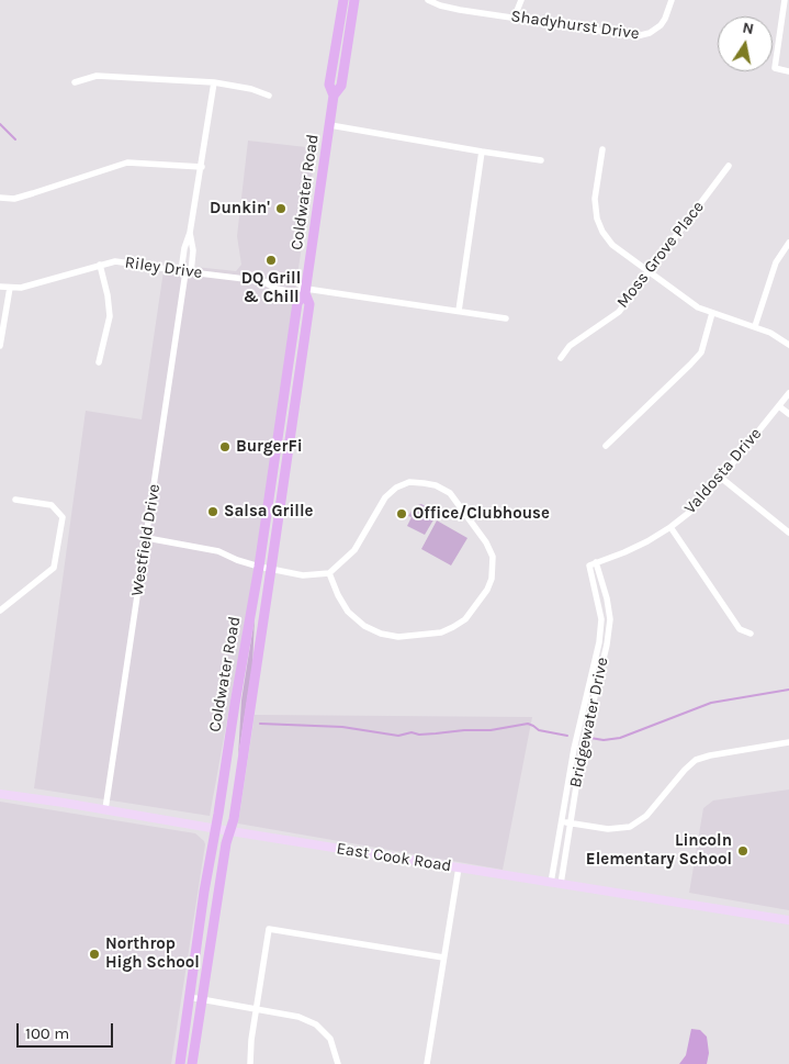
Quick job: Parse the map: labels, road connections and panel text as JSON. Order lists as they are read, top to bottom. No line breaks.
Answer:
{"streets":{"main road":["Coldwater Road","East Cook Road"],"street":["Shadyhurst Drive","Moss Grove Place","Riley Drive","Valdosta Drive","Westfield Drive","Bridgewater Drive"]},"crossings":[["Coldwater Road","Riley Drive"],["Coldwater Road","East Cook Road"],["Riley Drive","Westfield Drive"],["Valdosta Drive","Bridgewater Drive"],["Westfield Drive","East Cook Road"],["Bridgewater Drive","East Cook Road"]],"places":["Dunkin'","DQ Grill & Chill","BurgerFi","Salsa Grille","Office/Clubhouse","Lincoln Elementary School","Northrop High School"],"scale_bar":"100 m","north":"top"}
